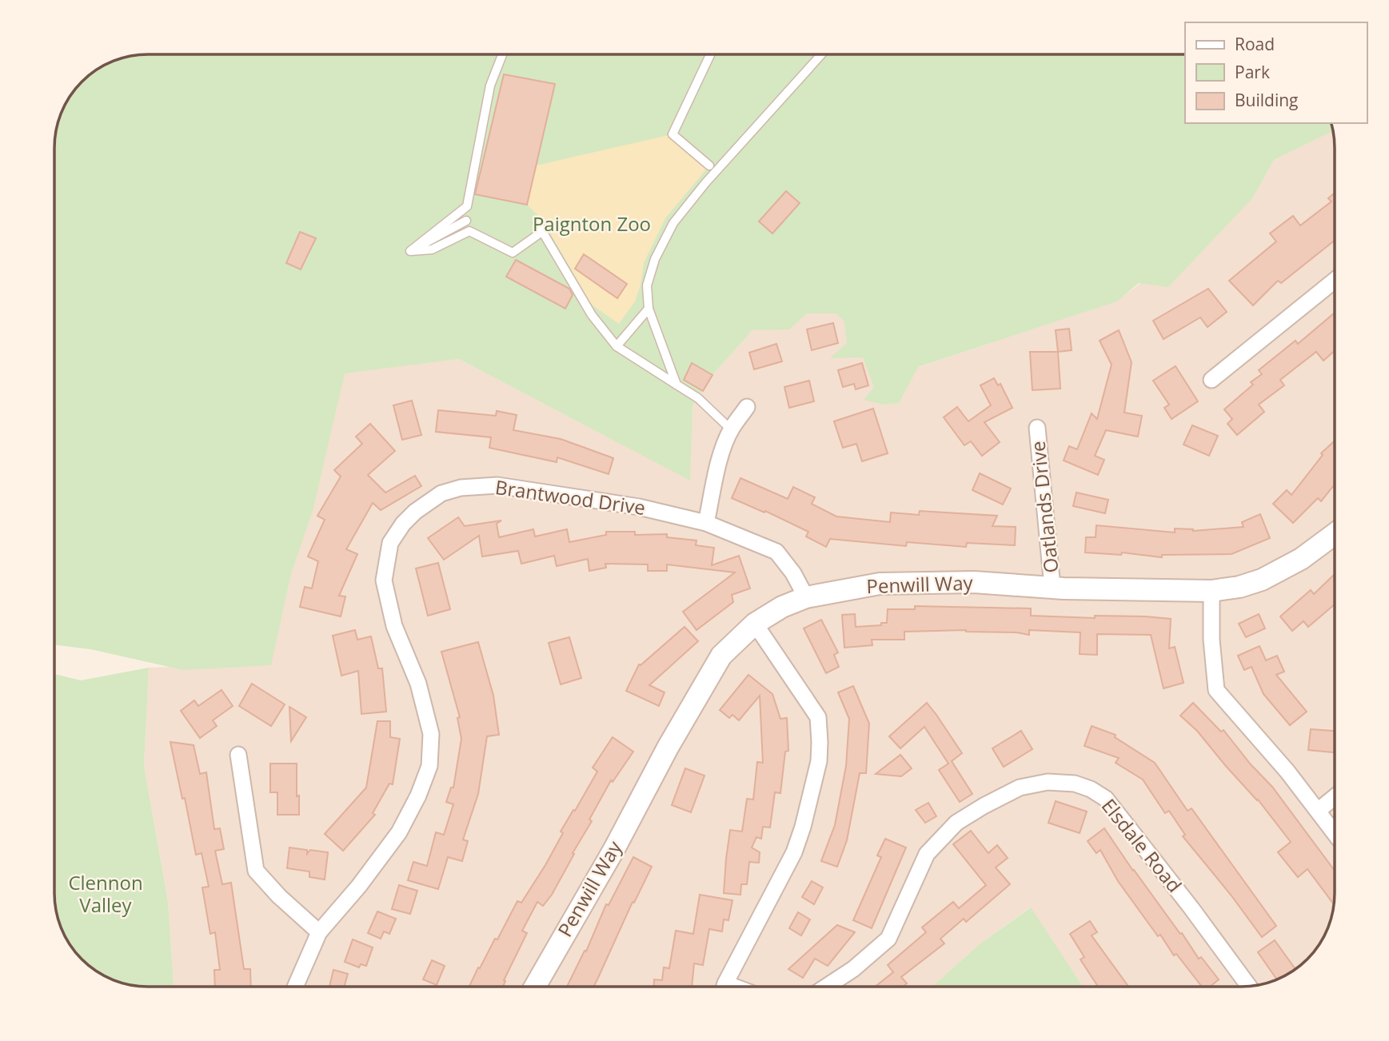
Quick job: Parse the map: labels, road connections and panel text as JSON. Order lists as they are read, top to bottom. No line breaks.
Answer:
{"streets":{"street":["Brantwood Drive","Oatlands Drive","Penwill Way","Elsdale Road"]},"crossings":[["Brantwood Drive","Penwill Way"],["Oatlands Drive","Penwill Way"]],"parks":["Paignton Zoo","Clennon Valley"],"legend":["Road","Park","Building"]}
